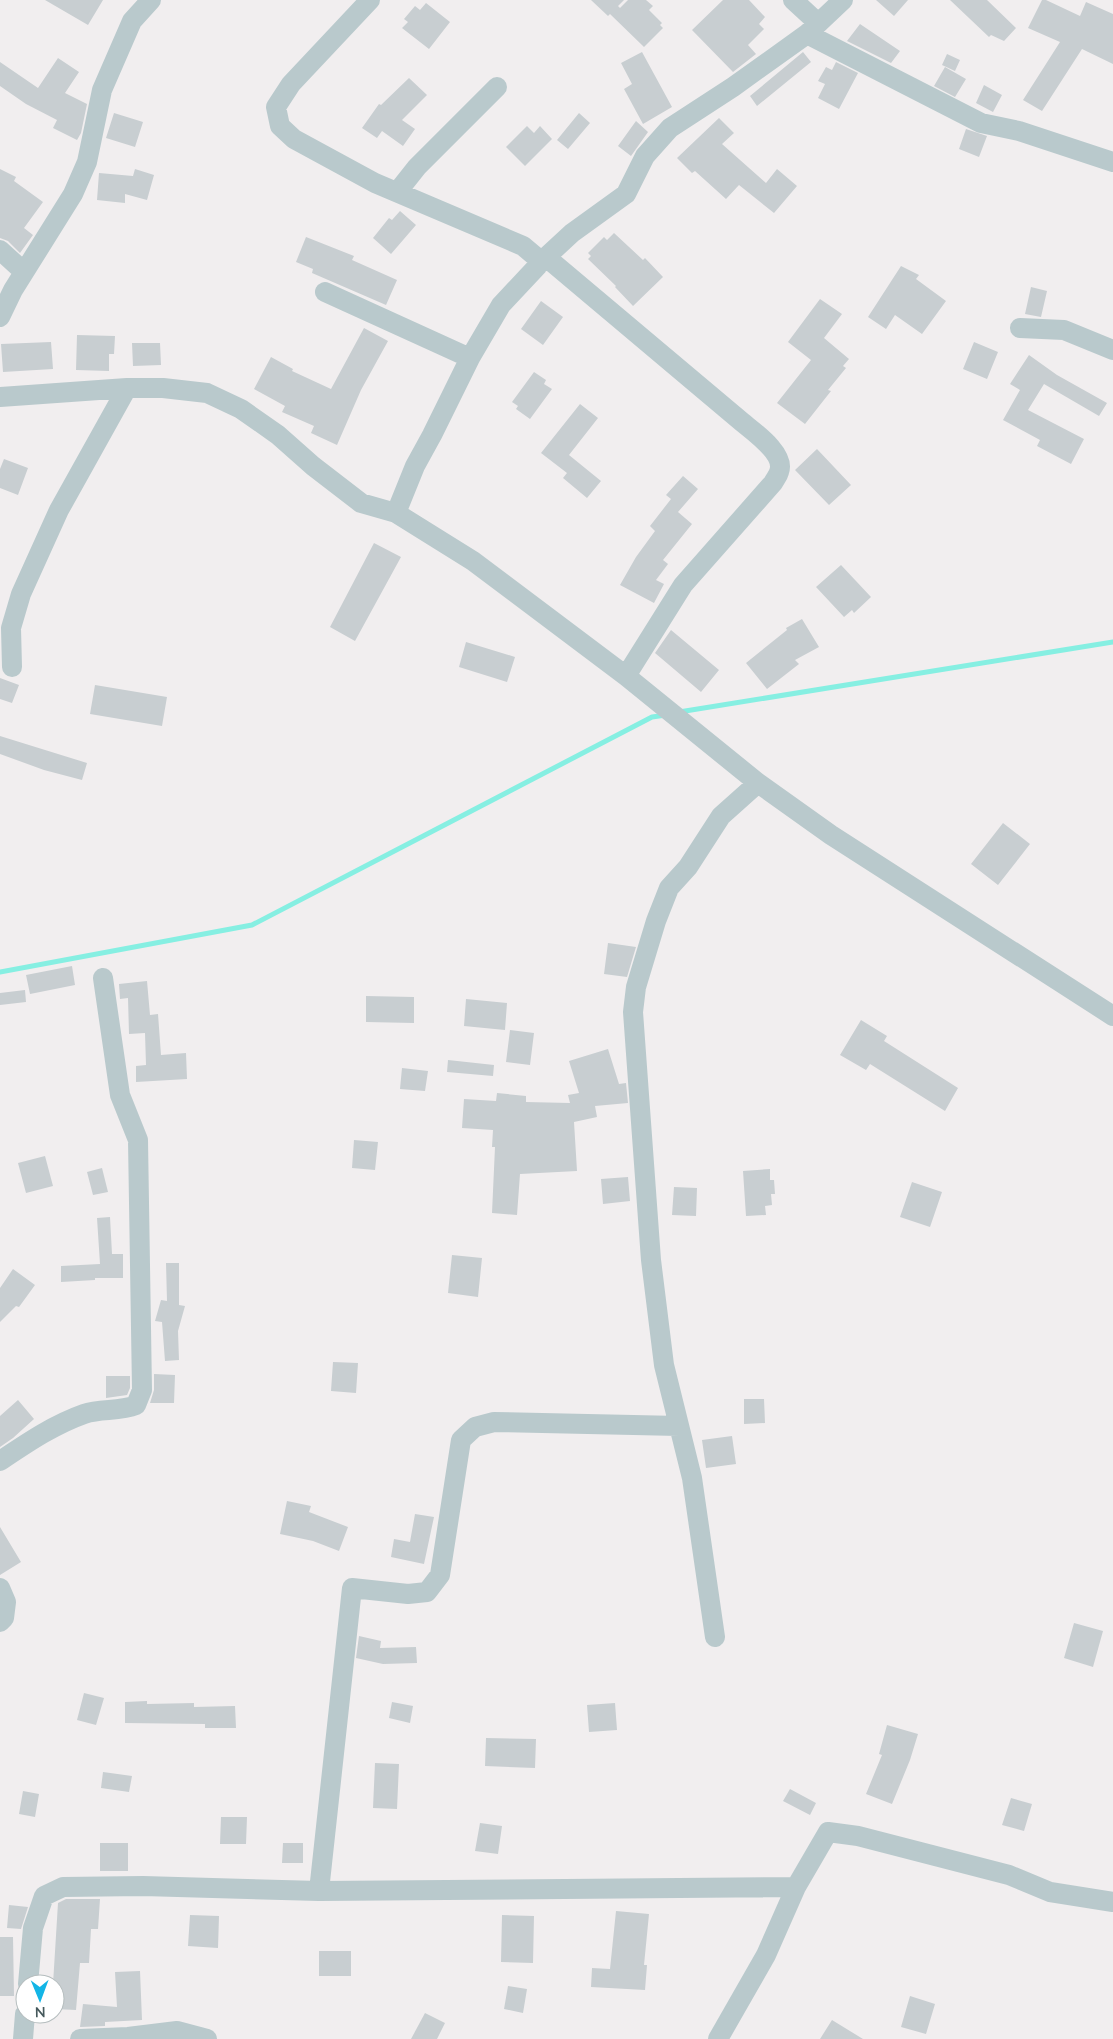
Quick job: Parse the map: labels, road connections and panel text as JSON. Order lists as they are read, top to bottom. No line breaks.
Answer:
{"north":"bottom"}
